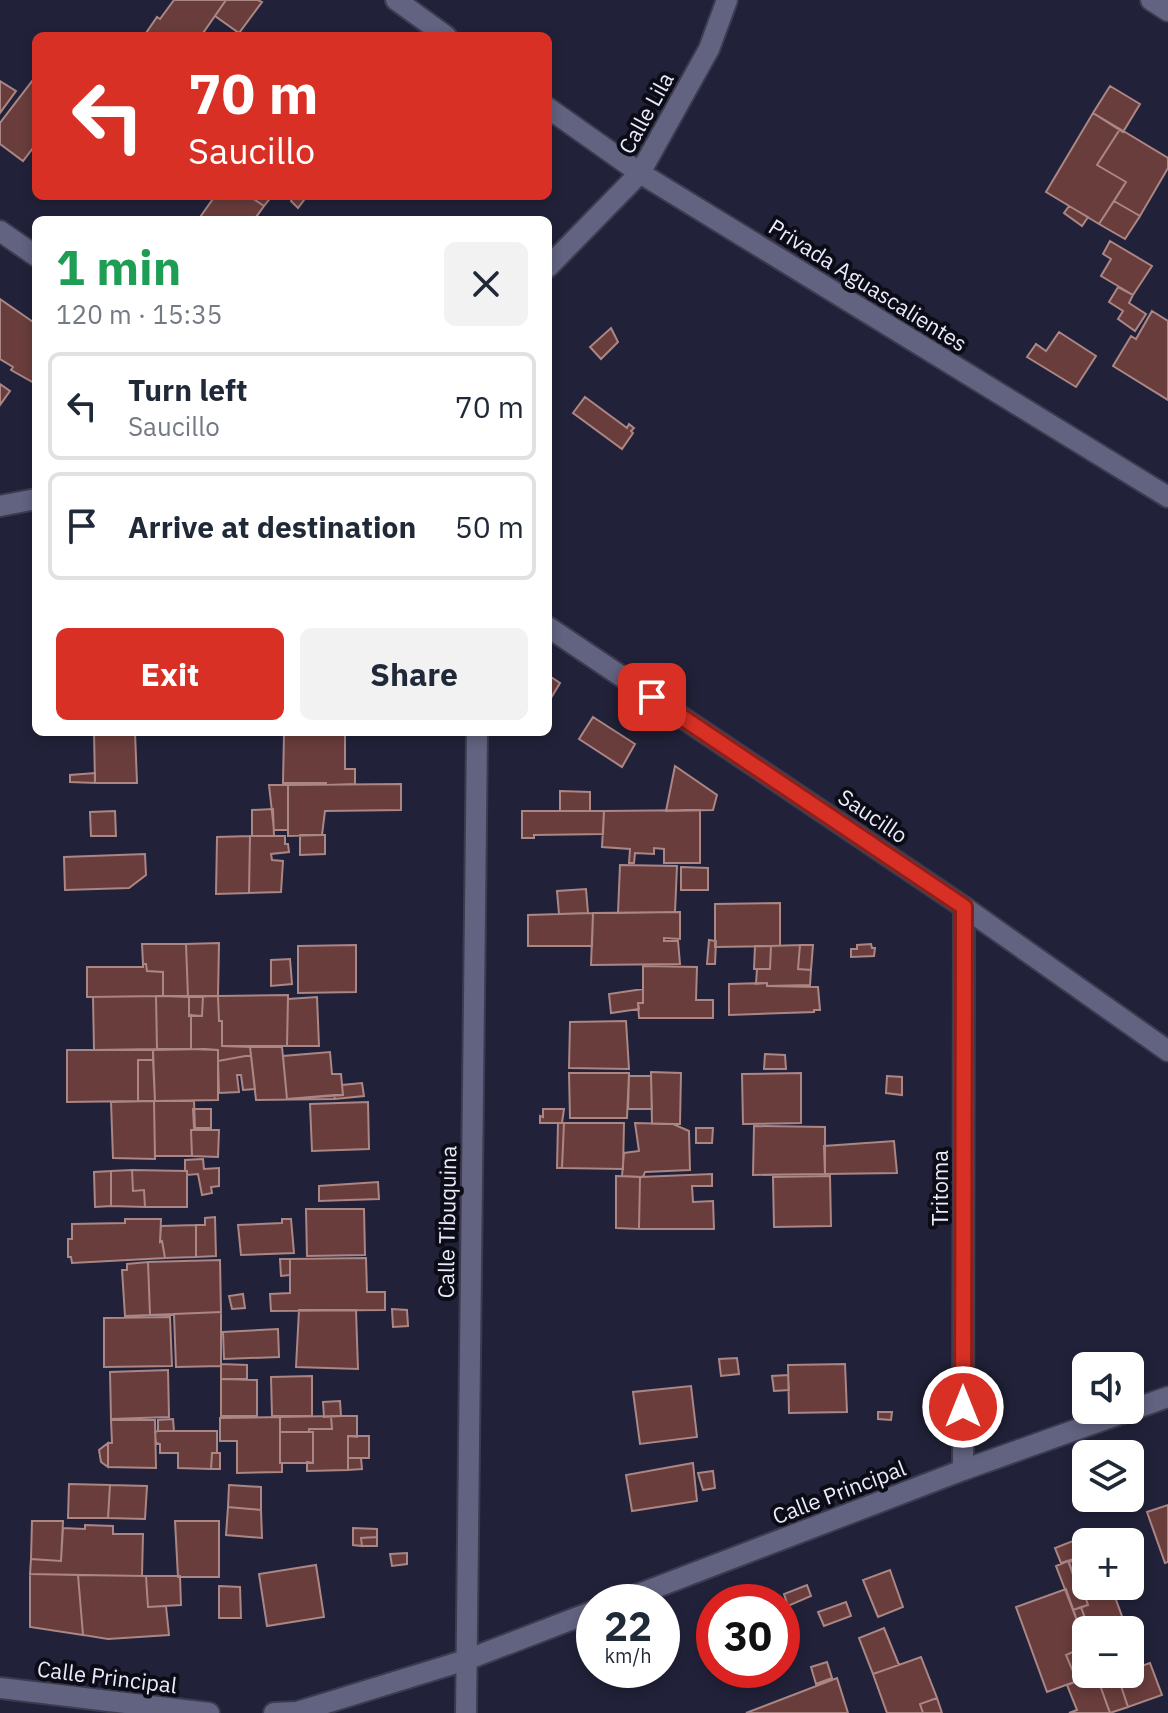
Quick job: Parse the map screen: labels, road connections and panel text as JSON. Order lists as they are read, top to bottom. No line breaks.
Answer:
{"streets":{"street":["Calle Lila","Privada Aguascalientes","Saucillo","Tritoma","Calle Tibuquina","Calle Principal"]},"crossings":[["Calle Lila","Privada Aguascalientes"],["Saucillo","Tritoma"],["Tritoma","Calle Principal"]],"page":{"turn":["70 m","Saucillo"],"heading":["1 min","120 m · 15:35"],"list":[{"name":"Turn left","note":"Saucillo","value":"70 m"},{"name":"Arrive at destination","value":"50 m"}],"buttons":["Exit","Share"],"map_buttons":["+","−"],"speed":"22 km/h","limit":"30"}}
